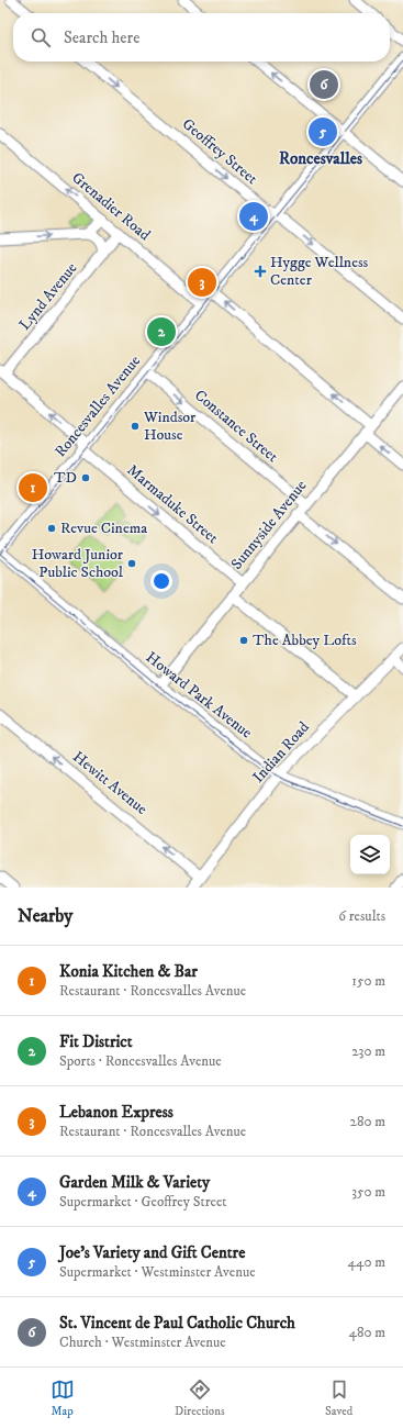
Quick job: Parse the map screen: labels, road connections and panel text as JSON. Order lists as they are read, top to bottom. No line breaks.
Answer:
{"streets":{"street":["Geoffrey Street","Grenadier Road","Lynd Avenue","Roncesvalles Avenue","Constance Street","Marmaduke Street","Sunnyside Avenue","Howard Park Avenue","Indian Road","Hewitt Avenue"]},"crossings":[["Geoffrey Street","Roncesvalles Avenue"],["Grenadier Road","Lynd Avenue"],["Grenadier Road","Roncesvalles Avenue"],["Lynd Avenue","Marmaduke Street"],["Roncesvalles Avenue","Constance Street"],["Roncesvalles Avenue","Marmaduke Street"],["Roncesvalles Avenue","Howard Park Avenue"],["Constance Street","Sunnyside Avenue"],["Marmaduke Street","Sunnyside Avenue"],["Sunnyside Avenue","Howard Park Avenue"],["Howard Park Avenue","Indian Road"],["Indian Road","Hewitt Avenue"]],"one_way":["Geoffrey Street","Grenadier Road","Constance Street","Hewitt Avenue"],"districts":["Roncesvalles"],"places":{"health":["Hygge Wellness Center"],"other":["Windsor House","TD","Revue Cinema","Howard Junior Public School","The Abbey Lofts"]},"page":{"search":"Search here","pins":["6","5","4","3","2","1"],"heading":["Nearby","6 results"],"list":[{"mark":"1","name":"Konia Kitchen & Bar","note":"Restaurant · Roncesvalles Avenue","value":"150 m"},{"mark":"2","name":"Fit District","note":"Sports · Roncesvalles Avenue","value":"230 m"},{"mark":"3","name":"Lebanon Express","note":"Restaurant · Roncesvalles Avenue","value":"280 m"},{"mark":"4","name":"Garden Milk & Variety","note":"Supermarket · Geoffrey Street","value":"350 m"},{"mark":"5","name":"Joe's Variety and Gift Centre","note":"Supermarket · Westminster Avenue","value":"440 m"},{"mark":"6","name":"St. Vincent de Paul Catholic Church","note":"Church · Westminster Avenue","value":"480 m"}],"nav":["Map","Directions","Saved"]}}
